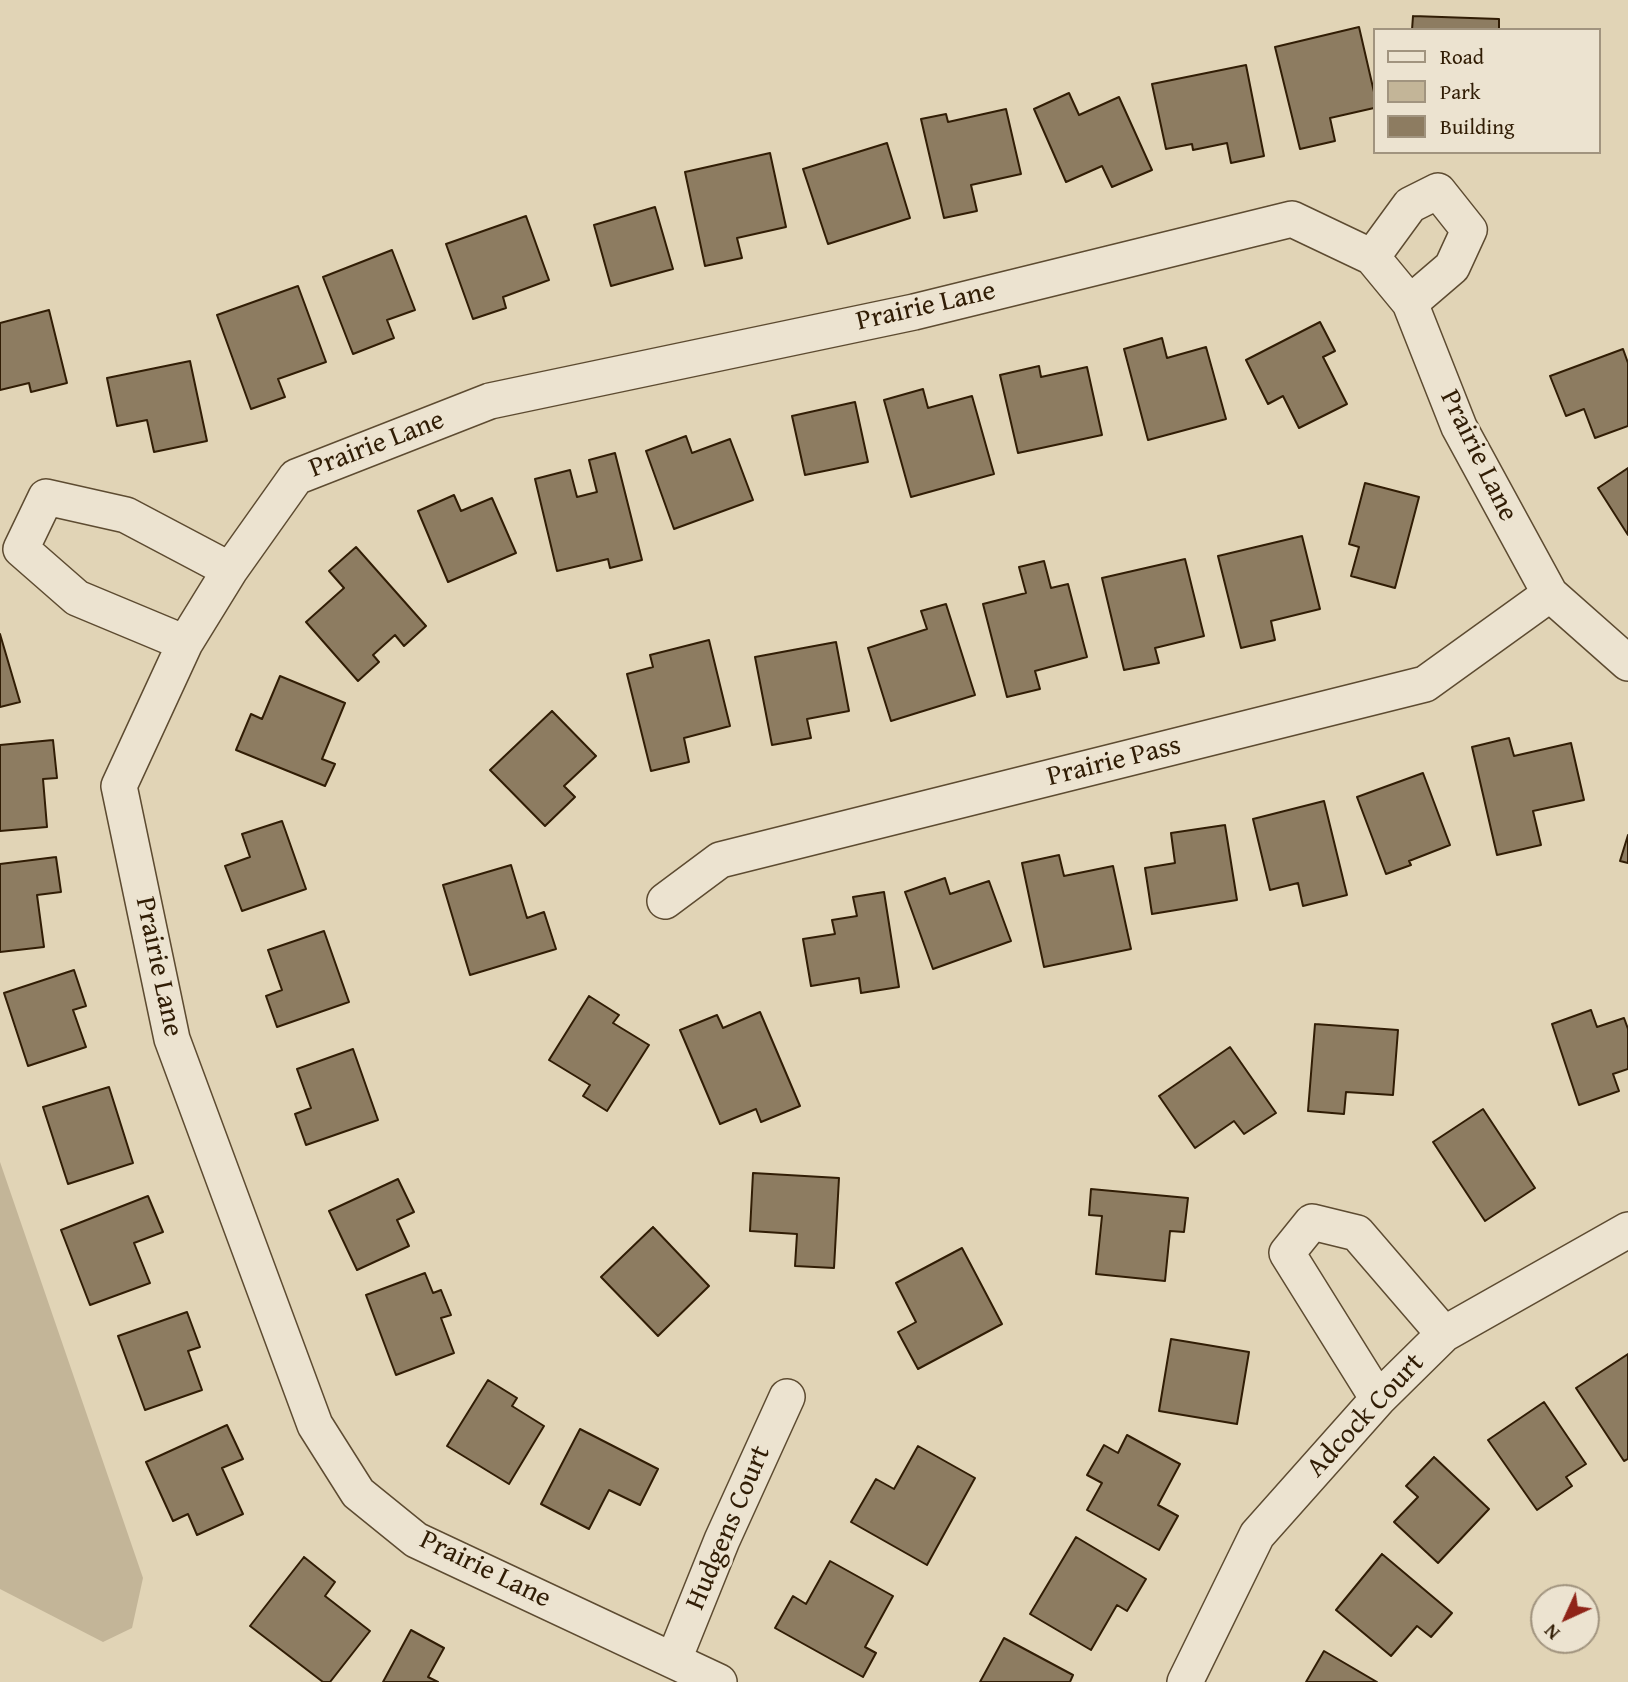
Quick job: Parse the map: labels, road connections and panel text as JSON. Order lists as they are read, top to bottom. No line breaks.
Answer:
{"streets":{"street":["Prairie Lane","Prairie Pass","Adcock Court","Hudgens Court"]},"crossings":[["Prairie Lane","Prairie Pass"],["Prairie Lane","Hudgens Court"]],"legend":["Road","Park","Building"],"north":"bottom left"}
